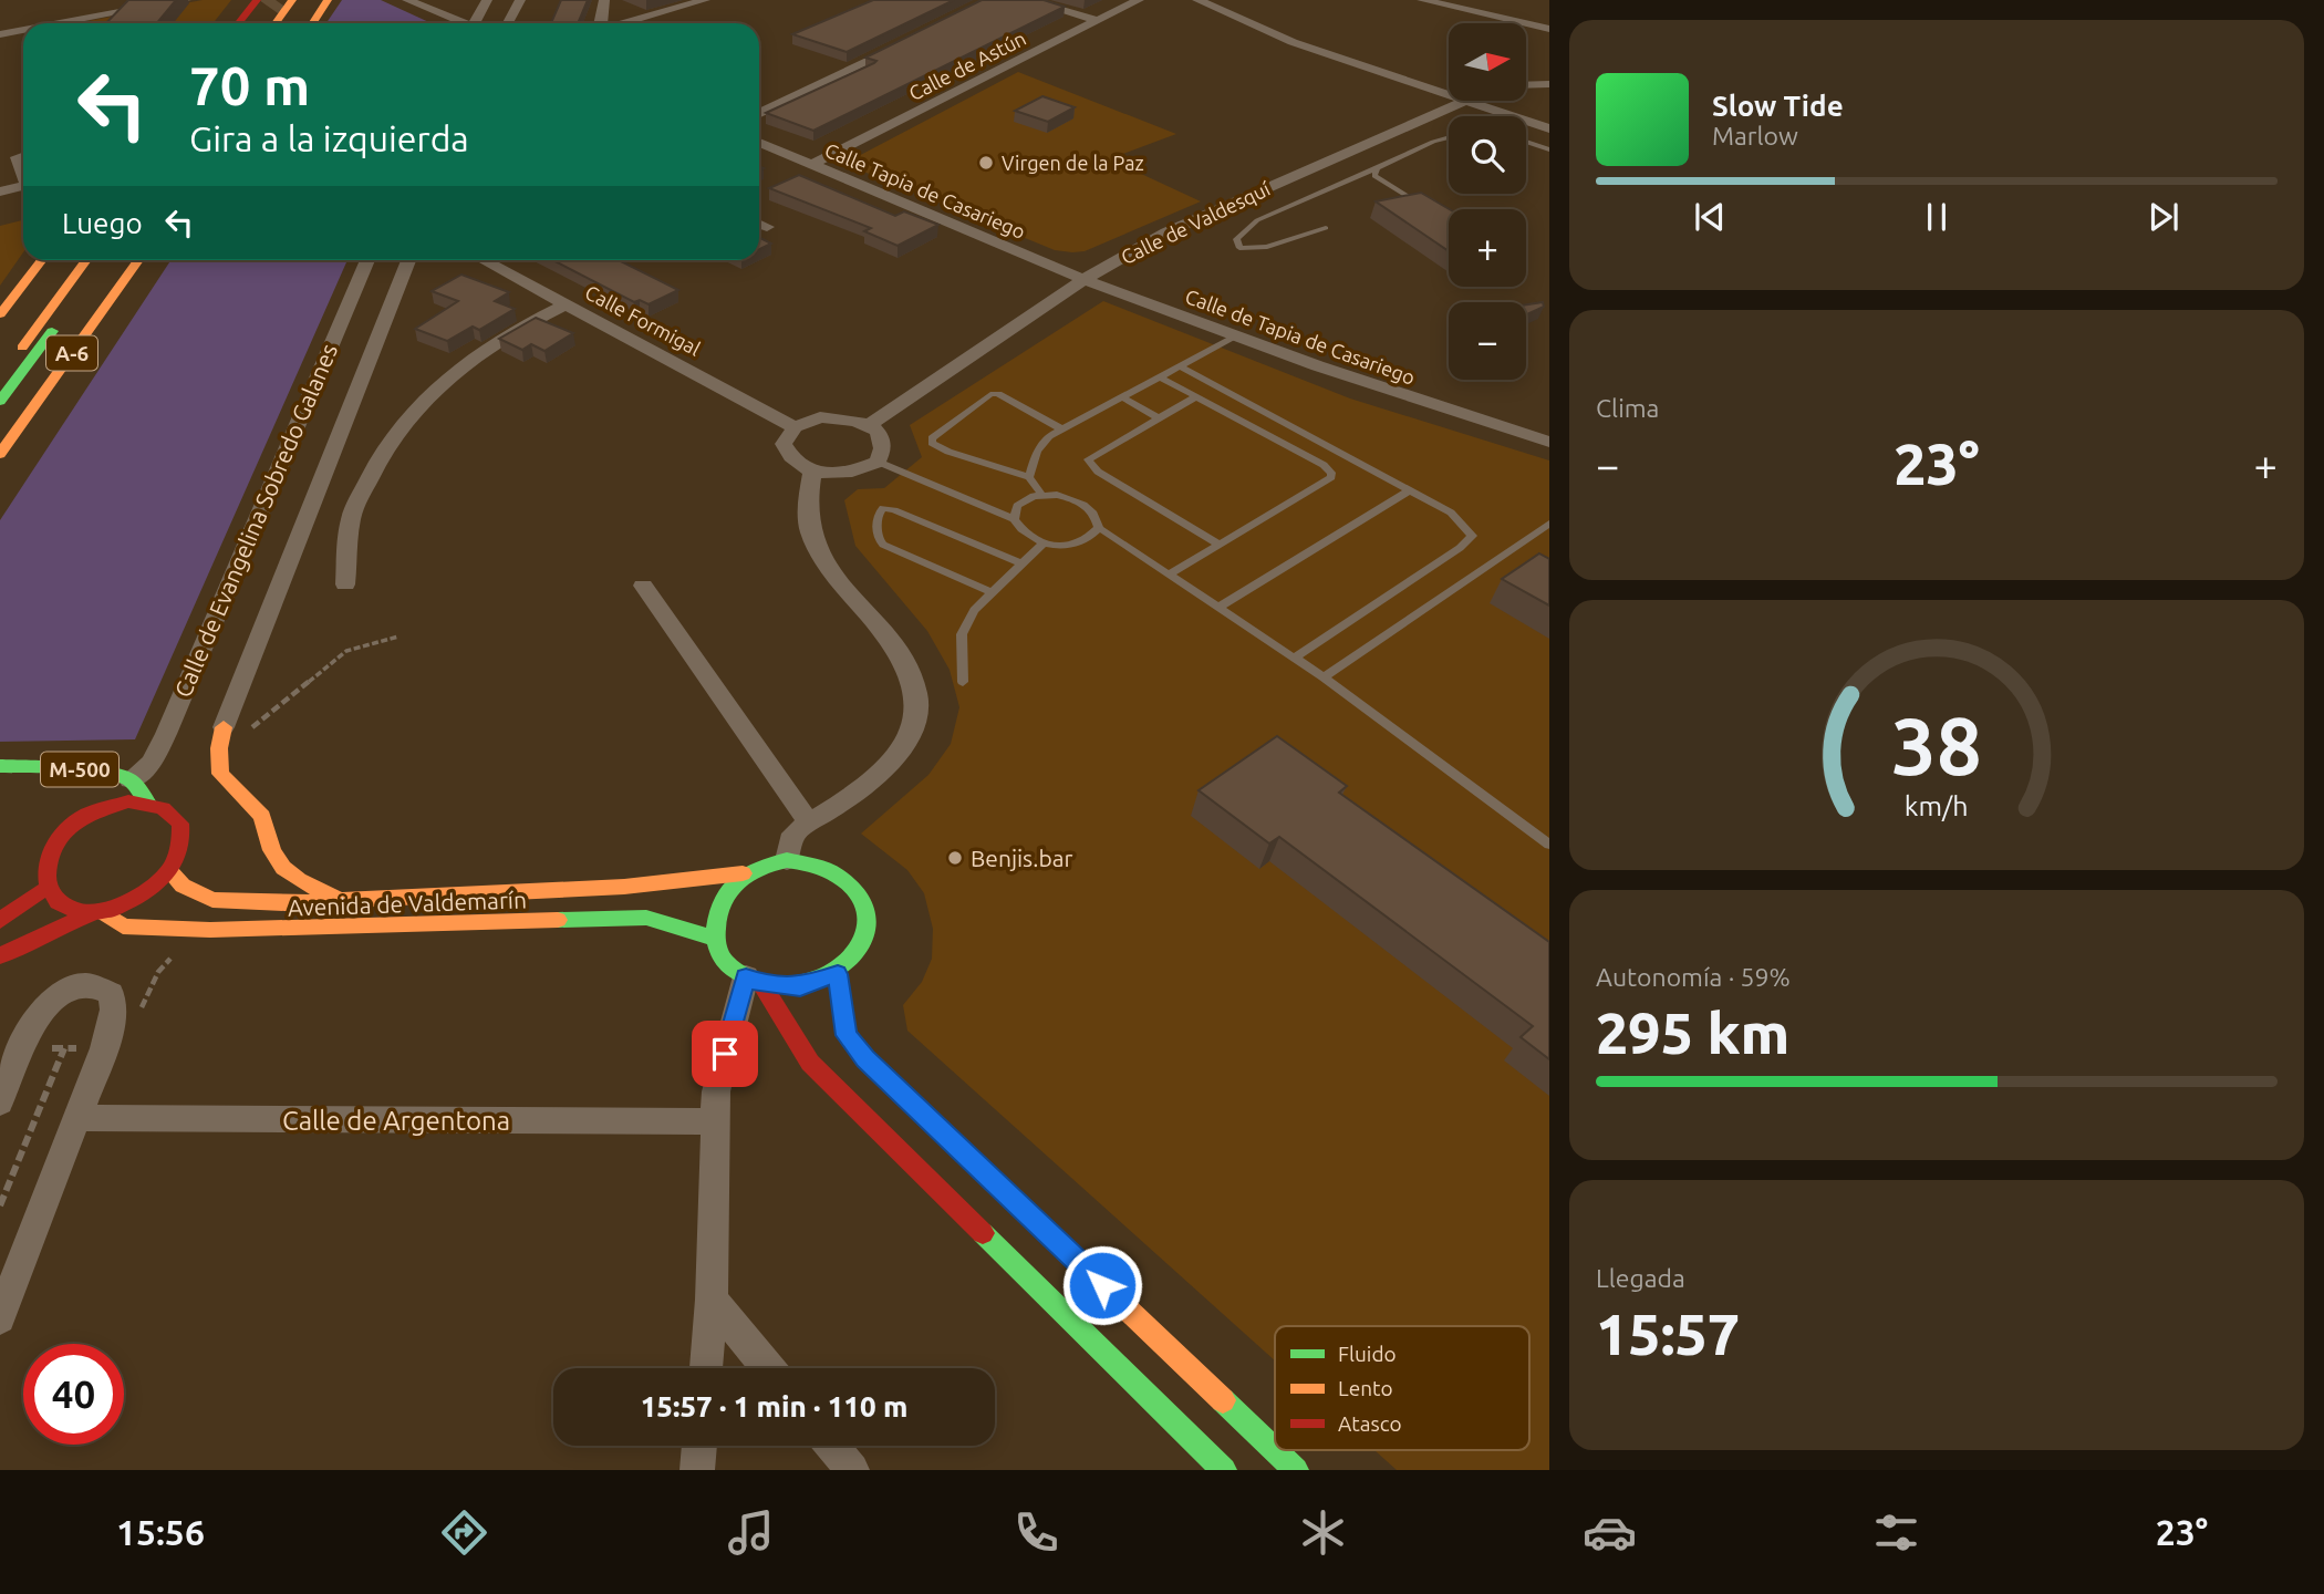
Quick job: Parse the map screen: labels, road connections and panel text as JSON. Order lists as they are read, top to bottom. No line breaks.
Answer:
{"streets":{"main road":["A-6","M-500","Avenida de Valdemarín"],"street":["Calle de Astún","Calle Tapia de Casariego","Calle de Valdesquí","Calle Formigal","Calle de Tapia de Casariego","Calle de Evangelina Sobredo Galanes","Calle de Argentona"]},"crossings":[["Calle de Astún","Calle Tapia de Casariego"],["Calle Tapia de Casariego","Calle de Valdesquí"],["Calle Tapia de Casariego","Calle de Tapia de Casariego"],["Calle de Valdesquí","Calle Formigal"],["Calle de Valdesquí","Calle de Tapia de Casariego"],["Calle de Evangelina Sobredo Galanes","M-500"],["M-500","Avenida de Valdemarín"]],"places":["Virgen de la Paz","Benjis.bar"],"legend":["Fluido","Lento","Atasco"],"north":"right","page":{"map_buttons":["+","−"],"turn":["70 m","Gira a la izquierda"],"song":["Slow Tide","Marlow"],"then":"Luego","tile":["Clima",["Autonomía · 59%","295 km"],["Llegada","15:57"]],"heat":["−","23°","+"],"limit":"40","trip":"15:57 · 1 min · 110 m","tabs":["15:56","23°"],"gauge":["38","km/h"]}}
